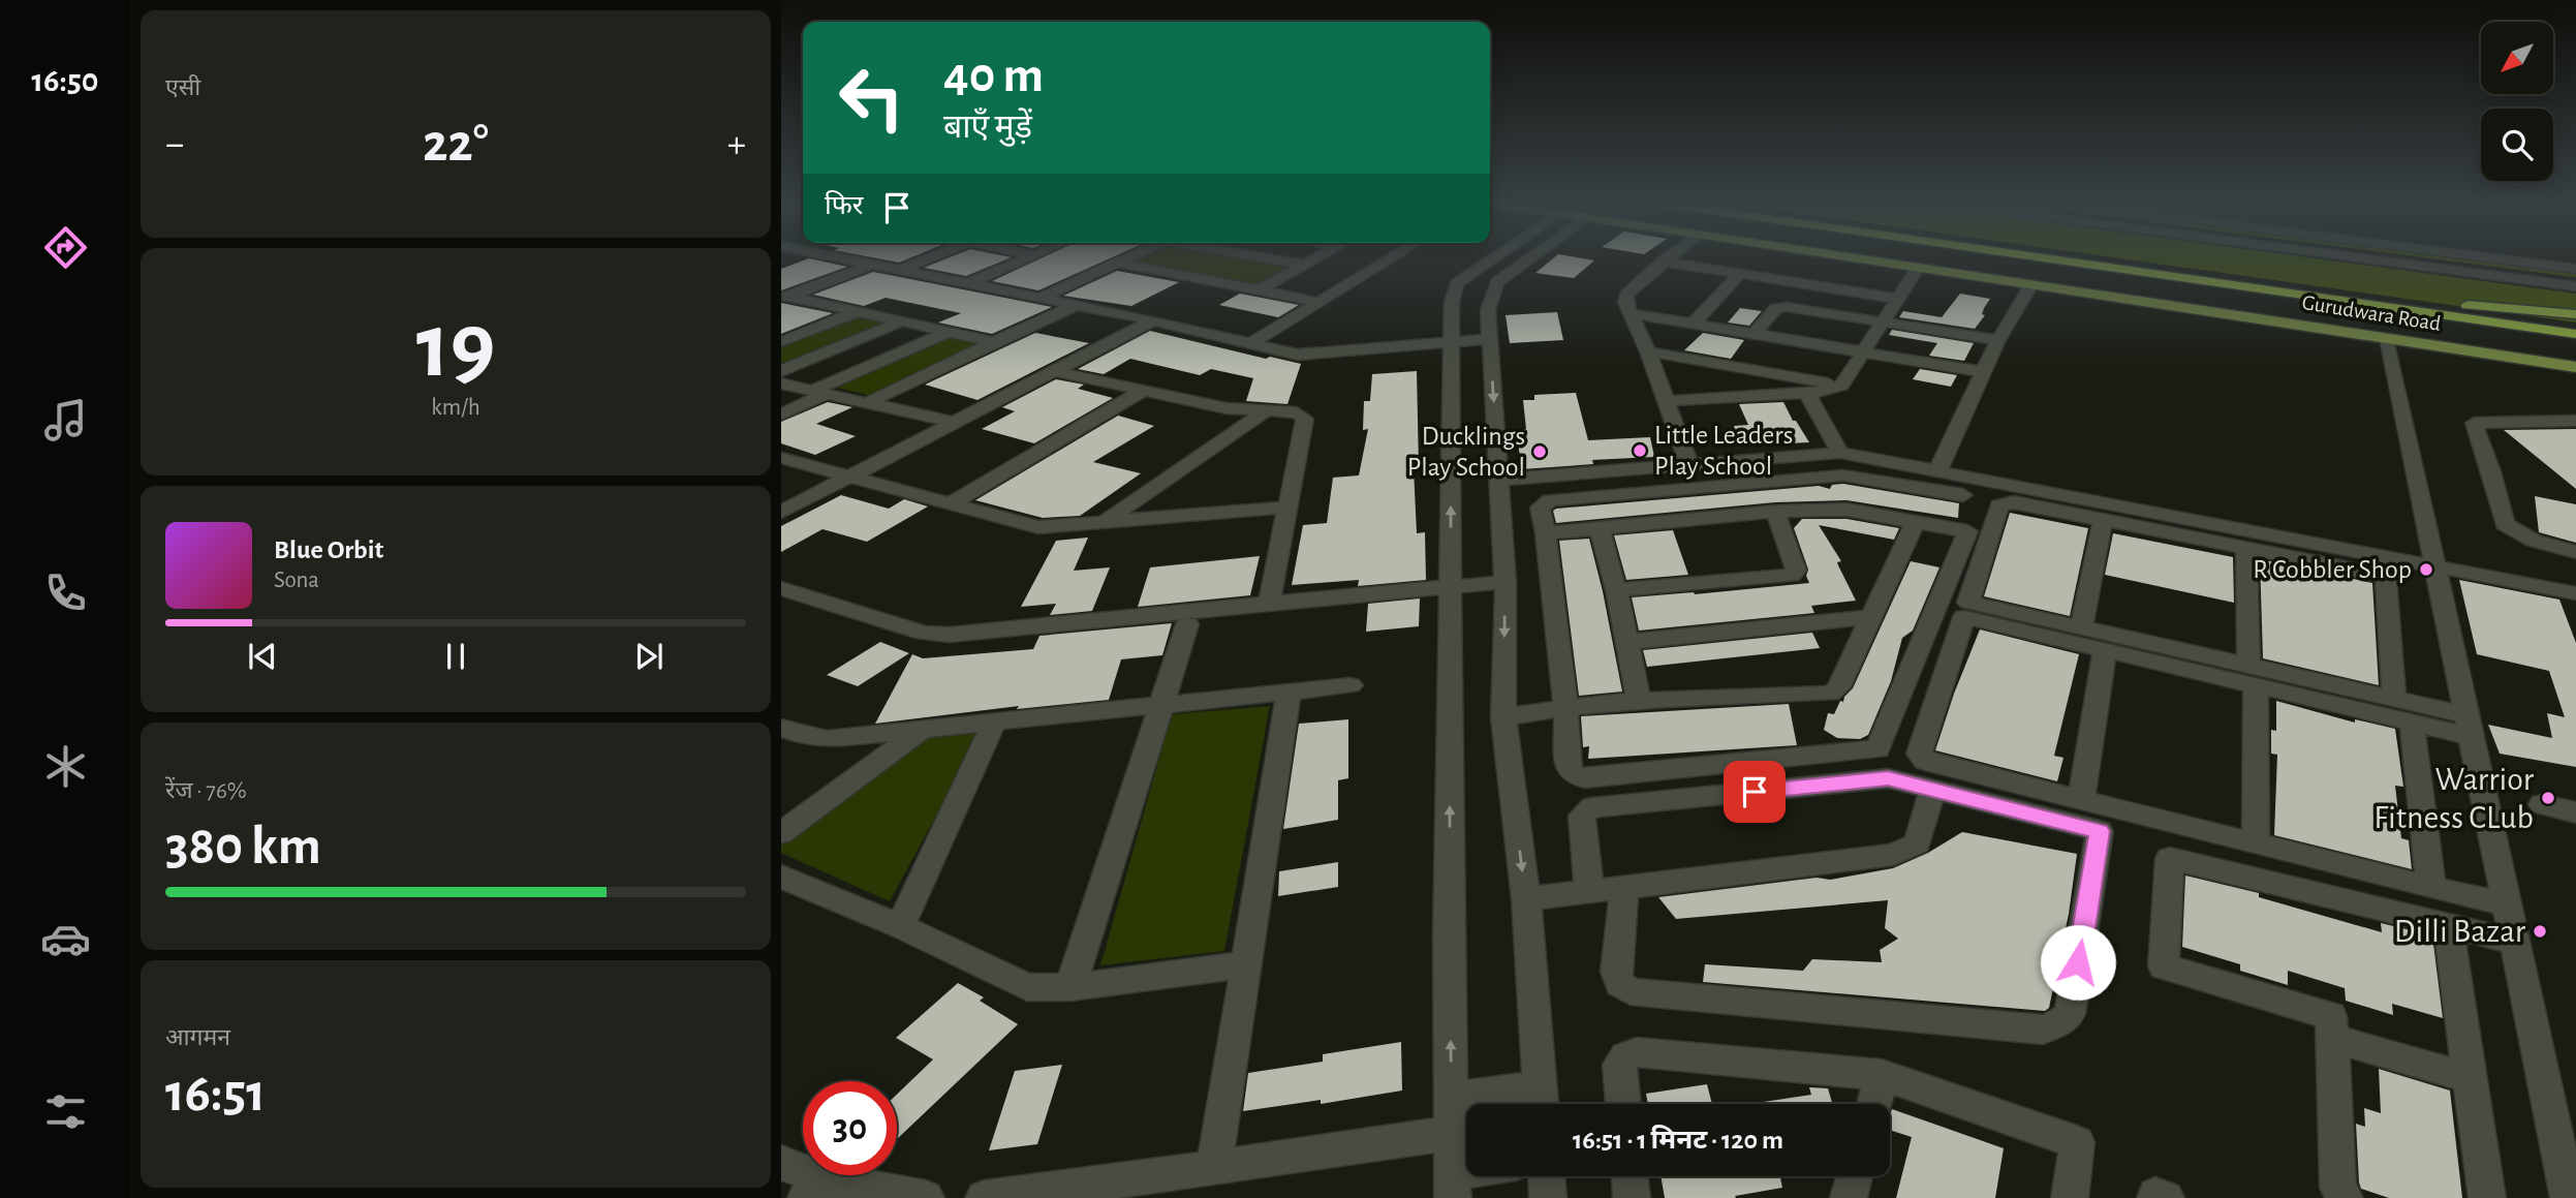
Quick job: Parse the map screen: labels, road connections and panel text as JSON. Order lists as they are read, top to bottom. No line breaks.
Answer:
{"streets":{"main road":["Gurudwara Road"]},"places":["Little Leaders Play School","Ducklings Play School","R Cobbler Shop","Warrior Fitness CLub","Dilli Bazar"],"north":"bottom left","page":{"tabs":"16:50","tile":["एसी",["19","km/h"],["रेंज · 76%","380 km"],["आगमन","16:51"]],"turn":["40 m","बाएँ मुड़ें"],"heat":["−","22°","+"],"then":"फिर","song":["Blue Orbit","Sona"],"limit":"30","trip":"16:51 · 1 मिनट · 120 m"}}
